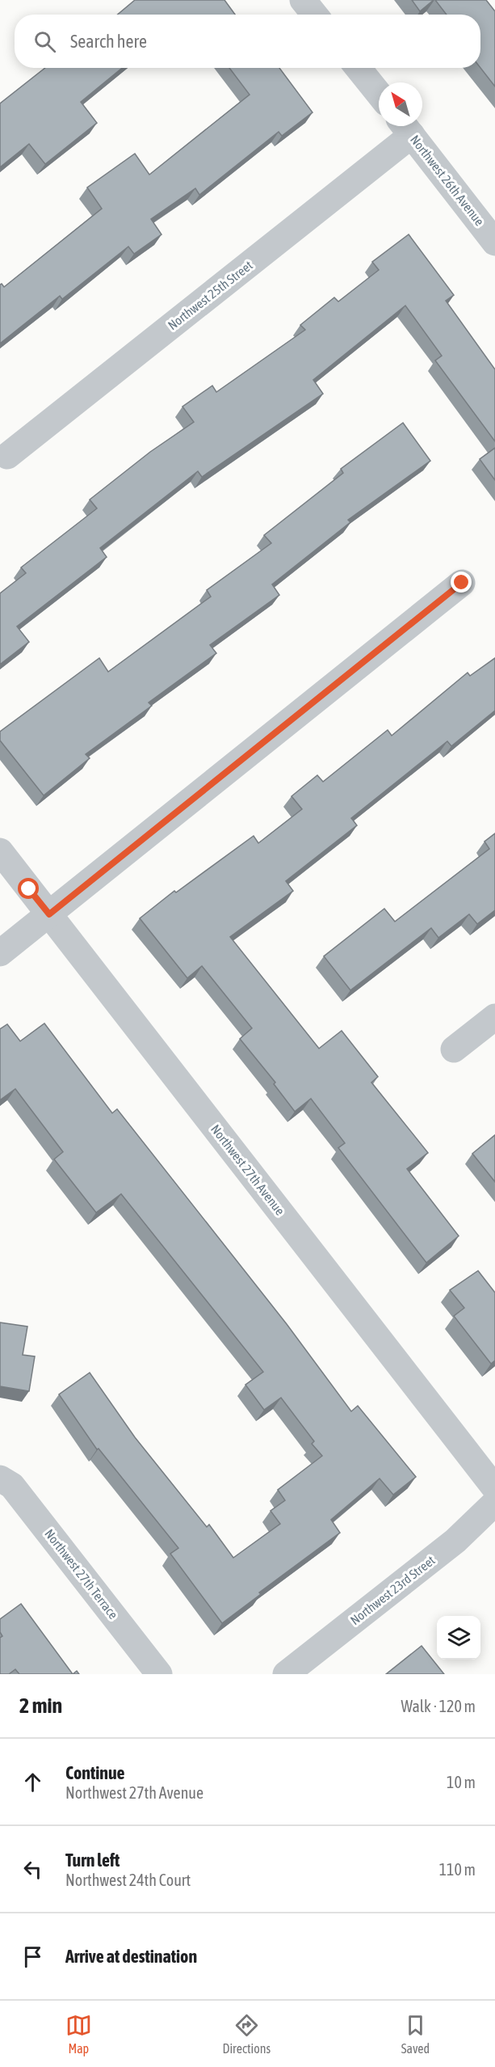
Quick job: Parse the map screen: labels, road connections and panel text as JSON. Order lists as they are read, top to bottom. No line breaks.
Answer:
{"streets":{"street":["Northwest 26th Avenue","Northwest 25th Street","Northwest 27th Avenue","Northwest 27th Terrace","Northwest 23rd Street"]},"crossings":[["Northwest 26th Avenue","Northwest 25th Street"]],"north":"top left","page":{"search":"Search here","heading":["2 min","Walk · 120 m"],"list":[["Continue","Northwest 27th Avenue","10 m"],["Turn left","Northwest 24th Court","110 m"],"Arrive at destination"],"nav":["Map","Directions","Saved"]}}
